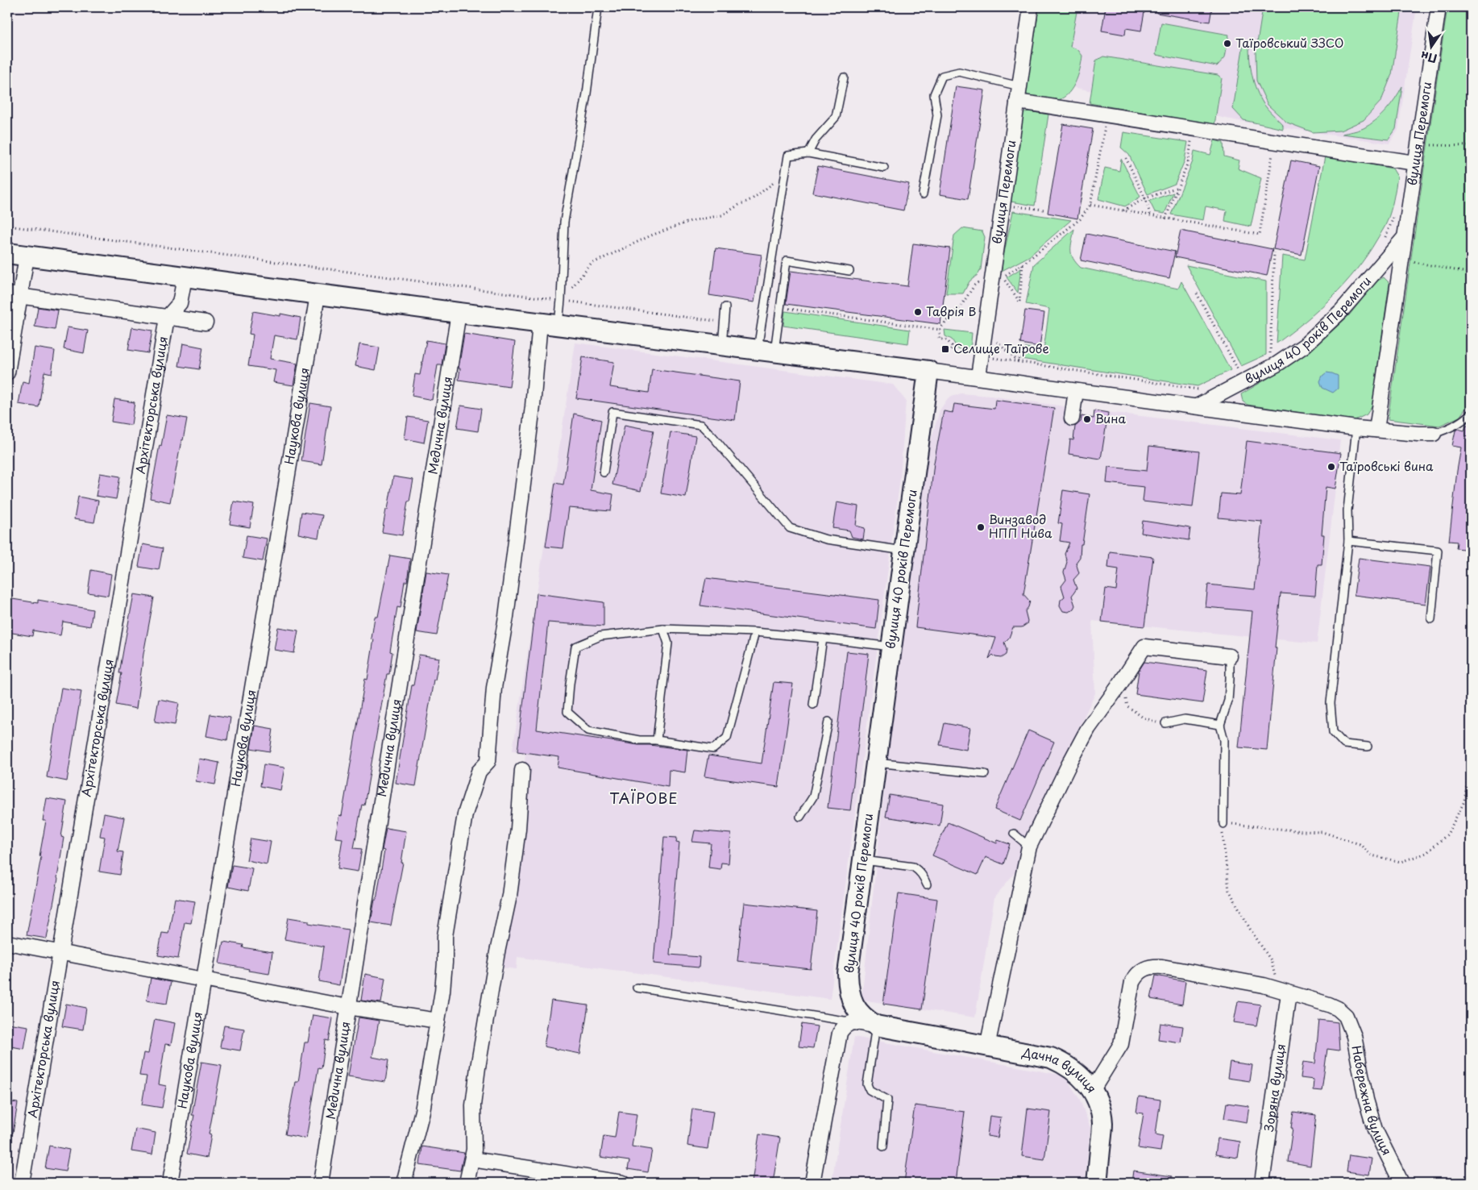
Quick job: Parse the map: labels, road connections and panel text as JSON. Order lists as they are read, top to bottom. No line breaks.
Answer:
{"streets":{"street":["вулиця Перемоги","вулиця 40 років Перемоги","Архітекторська вулиця","Наукова вулиця","Медична вулиця","Дачна вулиця","Зоряна вулиця","Набережна вулиця"]},"crossings":[["вулиця Перемоги","вулиця 40 років Перемоги"],["вулиця 40 років Перемоги","Дачна вулиця"],["Дачна вулиця","Зоряна вулиця"],["Дачна вулиця","Набережна вулиця"]],"districts":["ТАЇРОВЕ"],"places":{"other":["Таїровський ЗЗСО","Таврія В","Вина","Таїровські вина","Винзавод НПП Нива"],"transit":["Селище Таїрове"]},"north":"bottom"}
